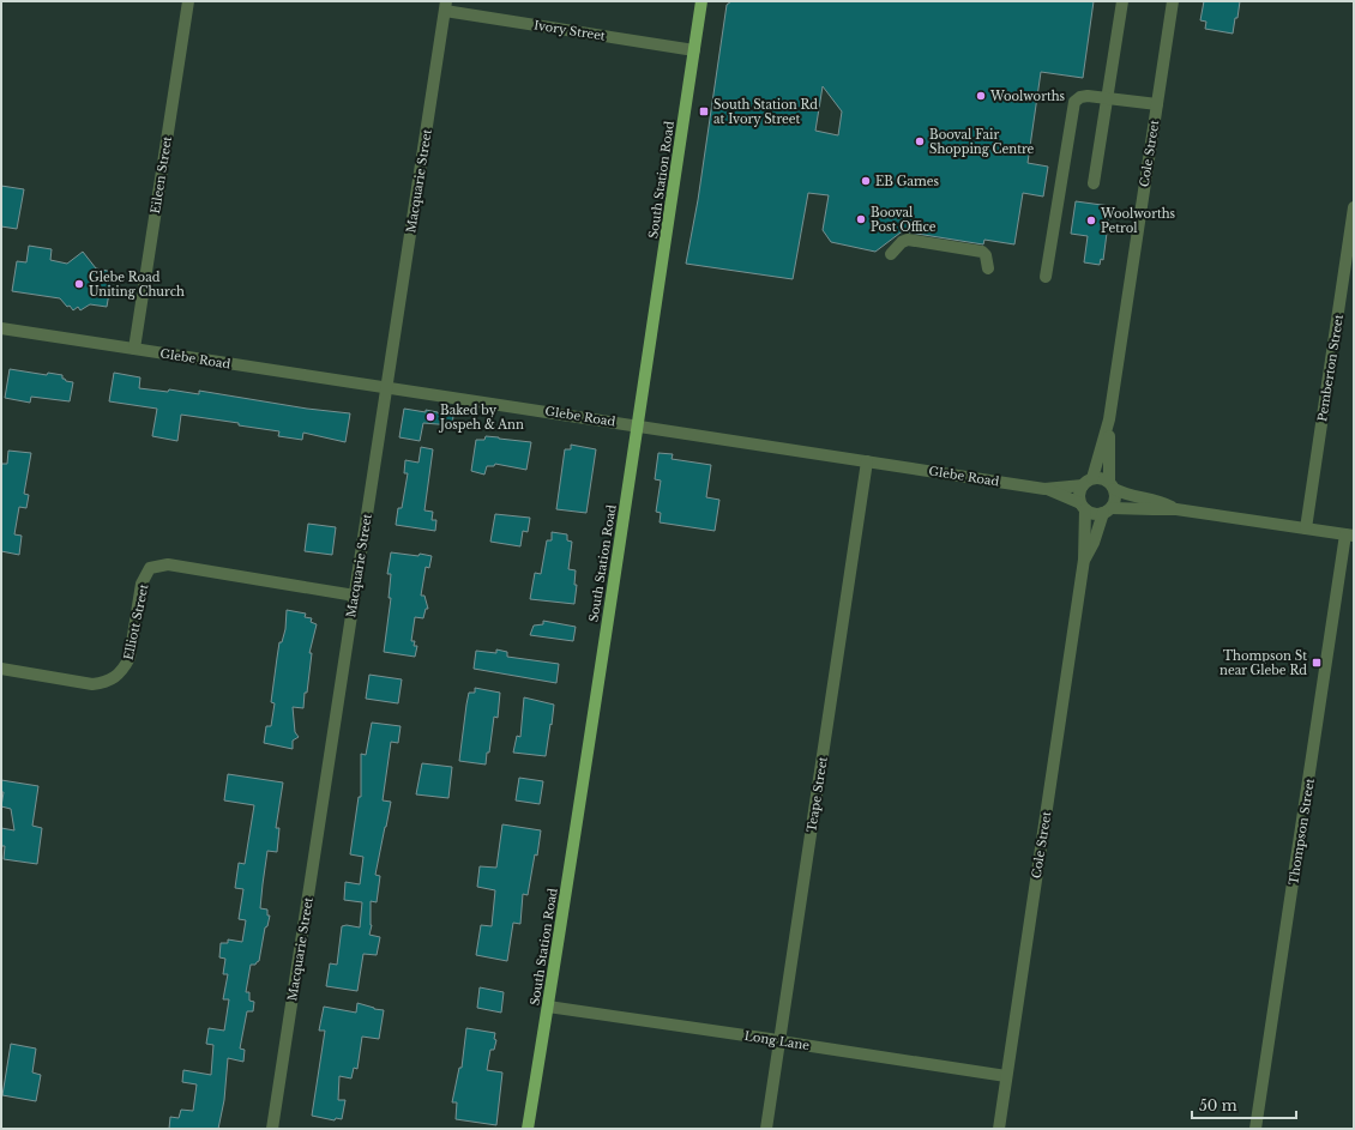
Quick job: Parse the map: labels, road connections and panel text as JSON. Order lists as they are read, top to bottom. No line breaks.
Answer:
{"streets":{"main road":["South Station Road"],"street":["Ivory Street","Cole Street","Eileen Street","Macquarie Street","Glebe Road","Pemberton Street","Elliott Street","Teape Street","Thompson Street","Long Lane"]},"crossings":[["Ivory Street","South Station Road"],["Ivory Street","Macquarie Street"],["Cole Street","Glebe Road"],["Cole Street","Long Lane"],["Eileen Street","Glebe Road"],["South Station Road","Glebe Road"],["South Station Road","Long Lane"],["Macquarie Street","Glebe Road"],["Macquarie Street","Elliott Street"],["Glebe Road","Teape Street"],["Teape Street","Long Lane"]],"places":{"other":["Woolworths","Booval Fair Shopping Centre","EB Games","Booval Post Office","Woolworths Petrol","Glebe Road Uniting Church","Baked by Jospeh & Ann"],"transit":["South Station Rd at Ivory Street","Thompson St near Glebe Rd"]},"scale_bar":"50 m"}
